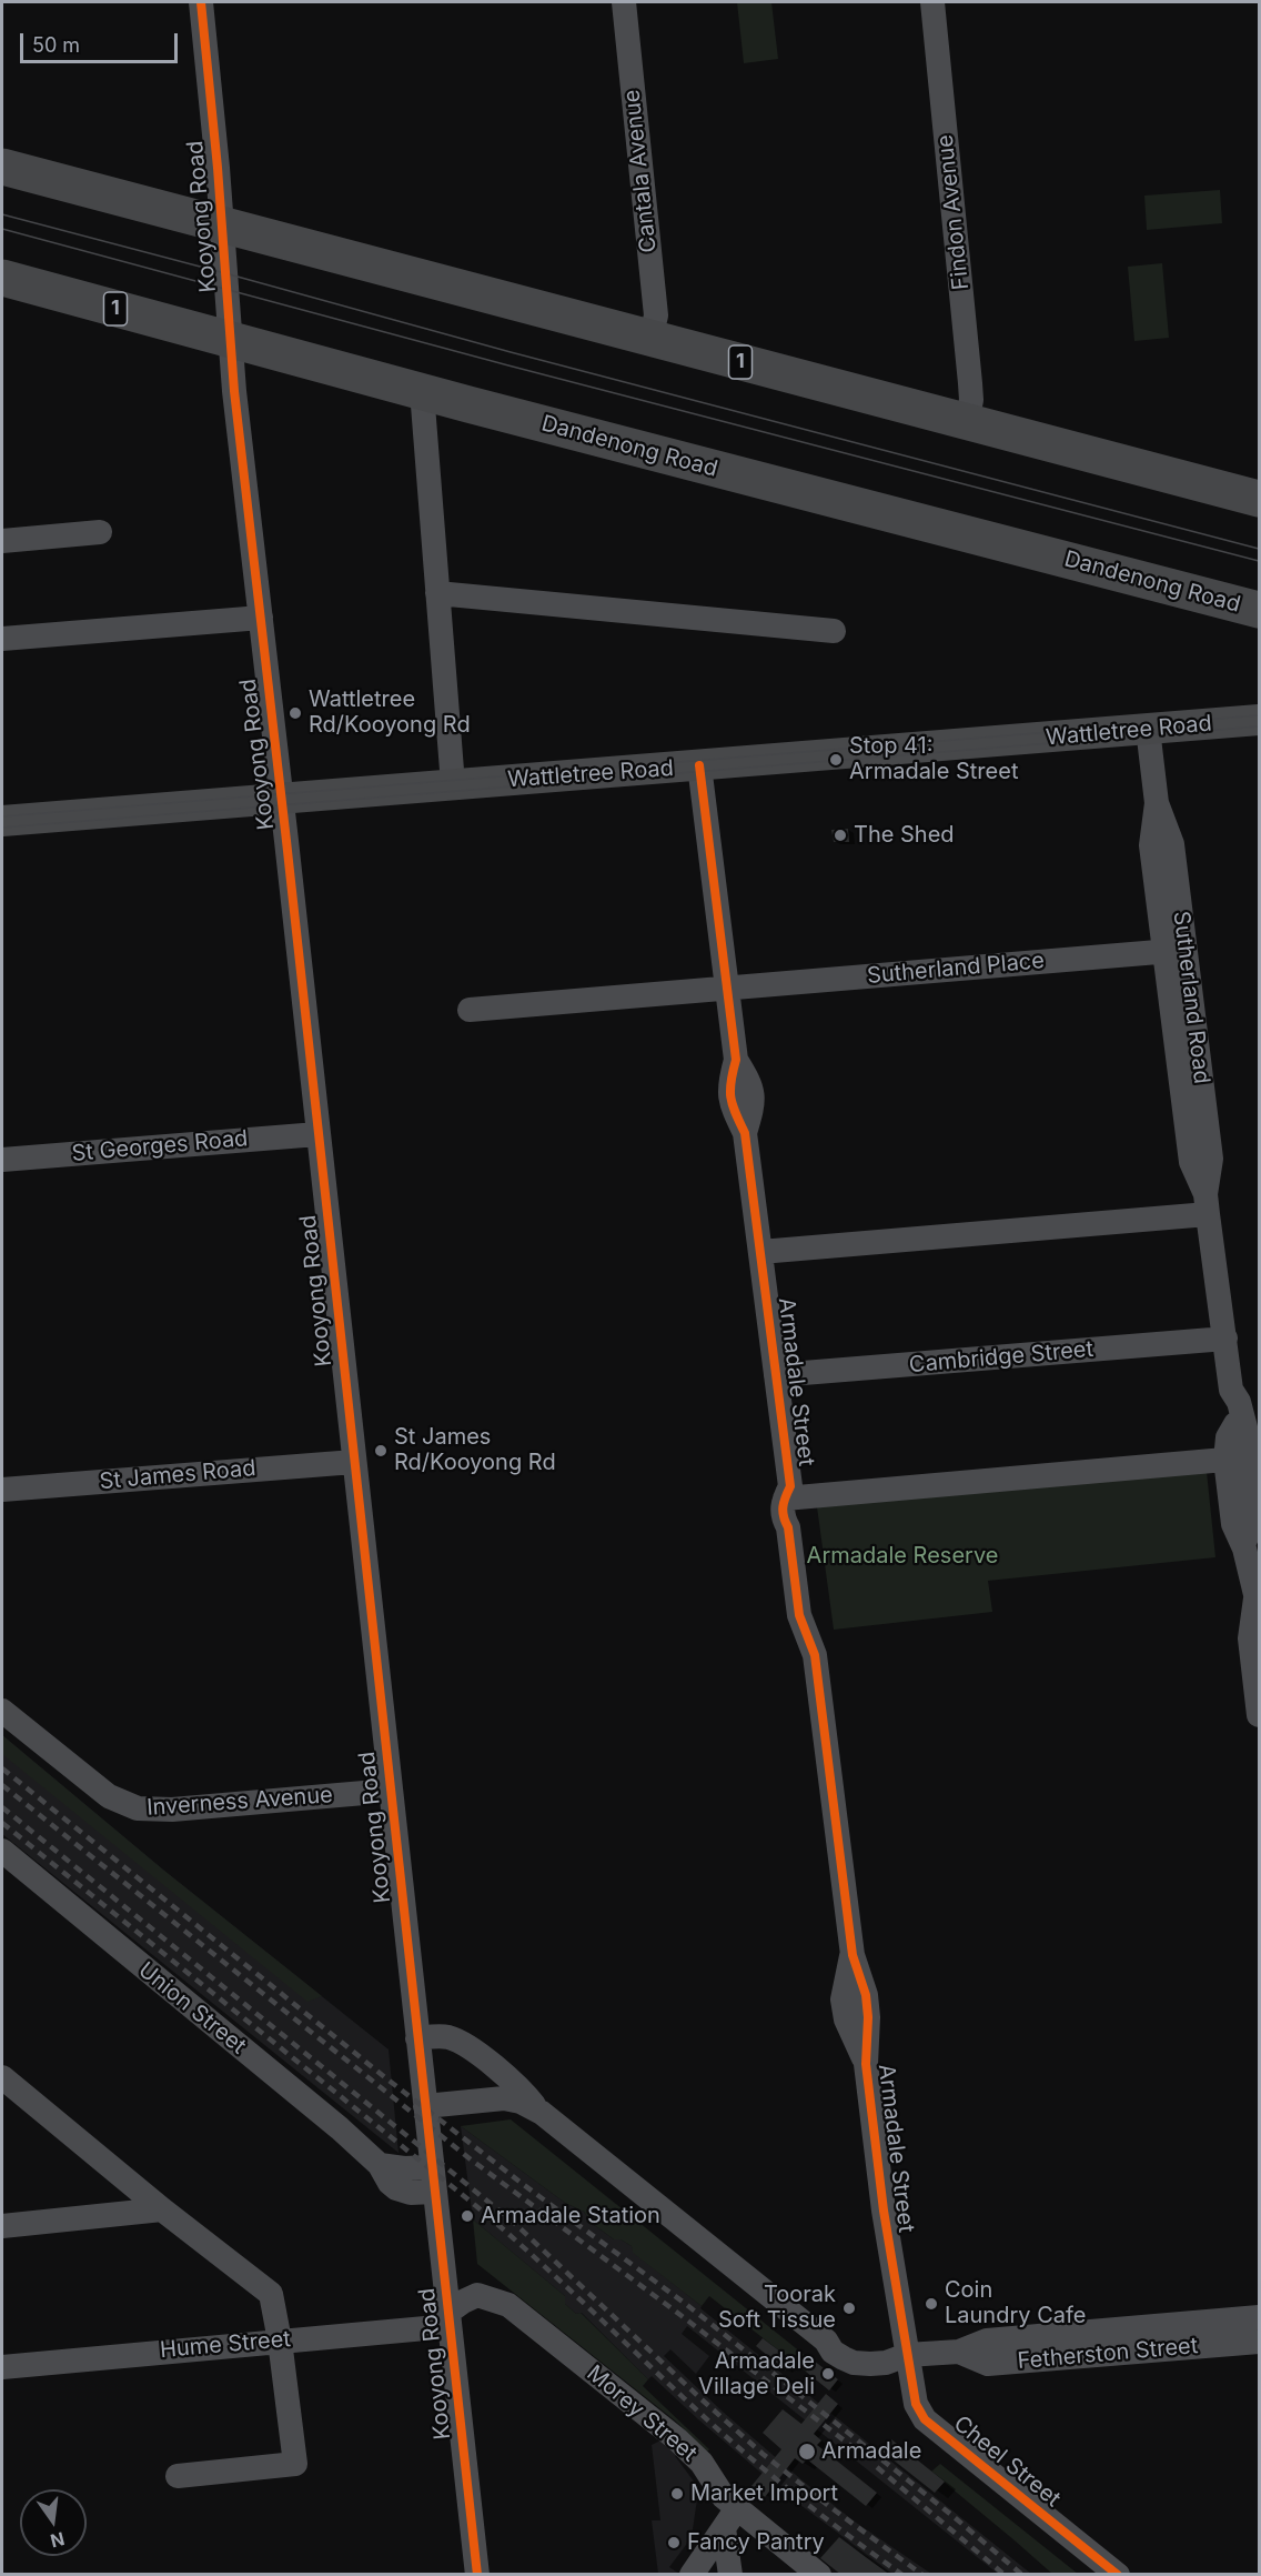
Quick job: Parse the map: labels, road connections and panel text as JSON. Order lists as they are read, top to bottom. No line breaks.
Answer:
{"streets":{"highway":["1","Dandenong Road"],"main road":["Wattletree Road"],"street":["Cantala Avenue","Findon Avenue","Kooyong Road","Sutherland Place","Sutherland Road","St Georges Road","Cambridge Street","Armadale Street","St James Road","Inverness Avenue","Union Street","Hume Street","Fetherston Street","Morey Street","Cheel Street"]},"crossings":[["Cantala Avenue","1"],["Findon Avenue","1"],["Kooyong Road","1"],["Kooyong Road","Dandenong Road"],["Kooyong Road","Wattletree Road"],["Kooyong Road","St Georges Road"],["Kooyong Road","St James Road"],["Kooyong Road","Inverness Avenue"],["Kooyong Road","Union Street"],["Kooyong Road","Hume Street"],["Kooyong Road","Morey Street"],["Wattletree Road","Sutherland Road"],["Wattletree Road","Armadale Street"],["Sutherland Place","Sutherland Road"],["Sutherland Place","Armadale Street"],["Sutherland Road","Cambridge Street"],["Cambridge Street","Armadale Street"],["Armadale Street","Fetherston Street"],["Armadale Street","Cheel Street"],["Hume Street","Morey Street"],["Fetherston Street","Cheel Street"]],"parks":["Armadale Reserve"],"places":["Wattletree Rd/Kooyong Rd","Stop 41: Armadale Street","The Shed","St James Rd/Kooyong Rd","Armadale Station","Coin Laundry Cafe","Toorak Soft Tissue","Armadale Village Deli","Armadale","Market Import","Fancy Pantry"],"scale_bar":"50 m","north":"bottom"}
